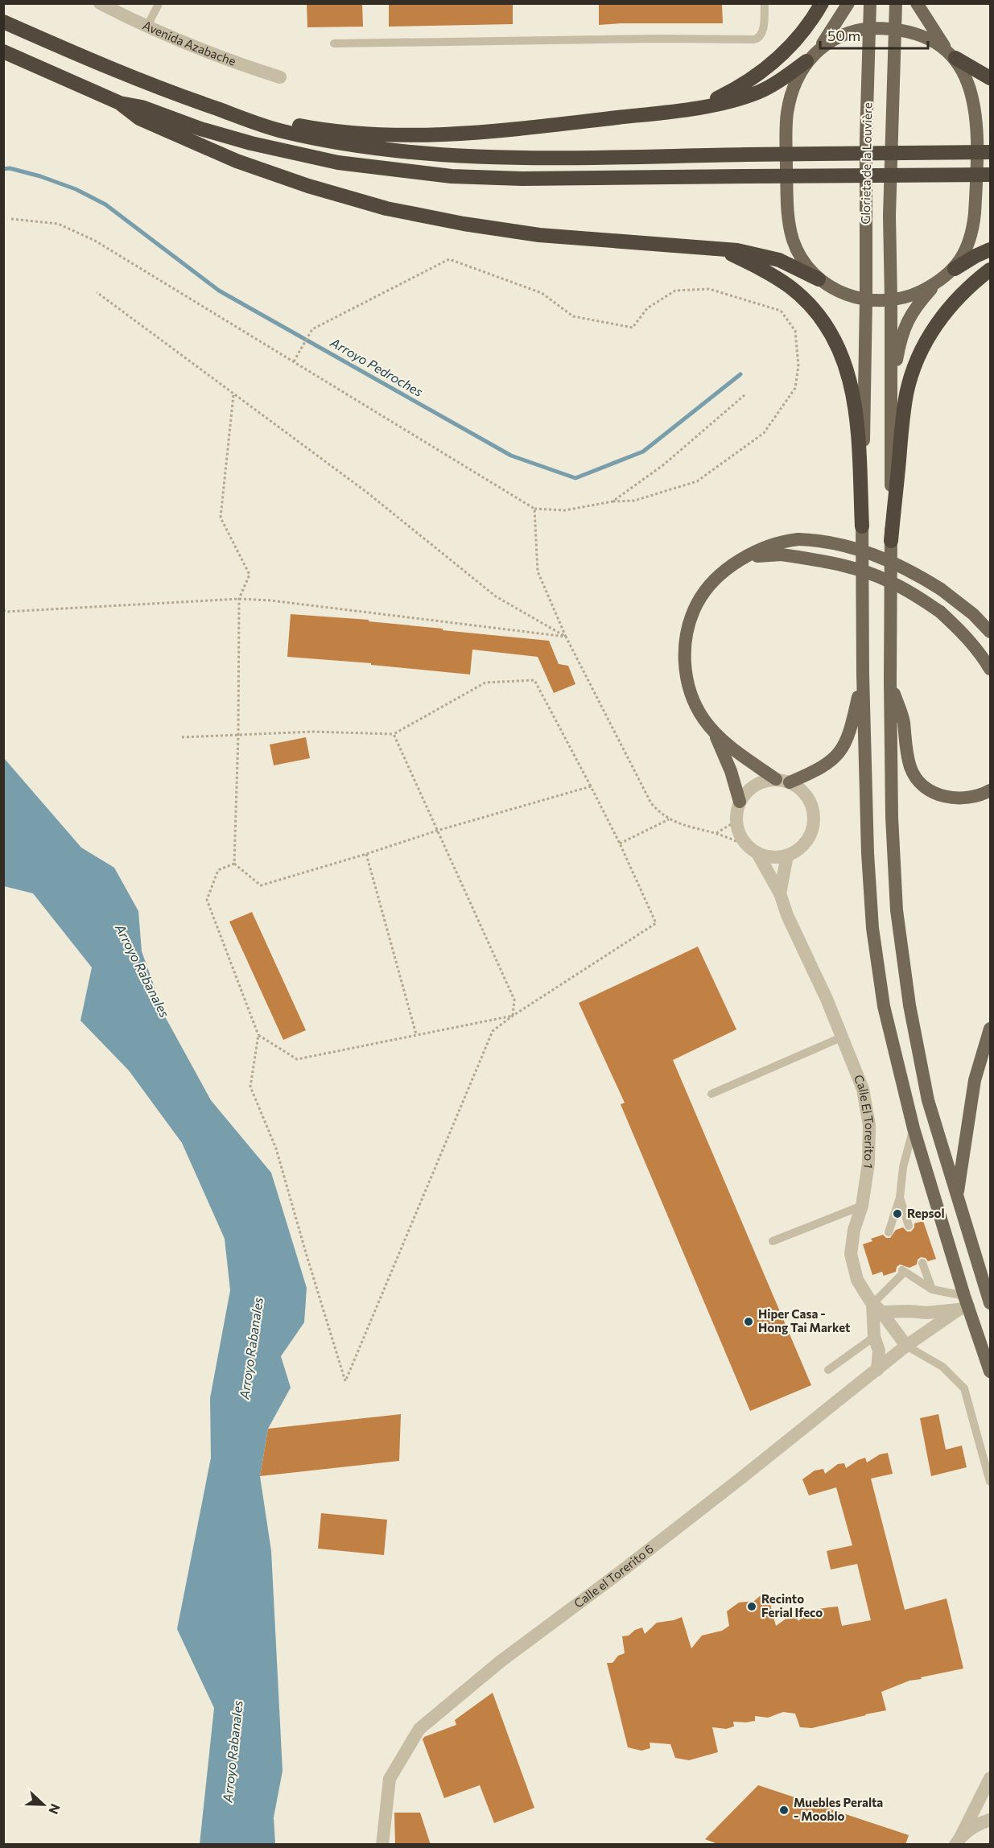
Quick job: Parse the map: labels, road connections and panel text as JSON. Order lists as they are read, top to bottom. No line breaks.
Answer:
{"streets":{"main road":["Glorieta de la Louvière"],"street":["Avenida Azabache","Calle El Torerito 1","Calle el Torerito 6"]},"crossings":[["Calle El Torerito 1","Calle el Torerito 6"]],"water":["Arroyo Pedroches","Arroyo Rabanales"],"places":["Repsol","Hiper Casa - Hong Tai Market","Recinto Ferial Ifeco","Muebles Peralta - Mooblo"],"scale_bar":"50 m","north":"right"}
